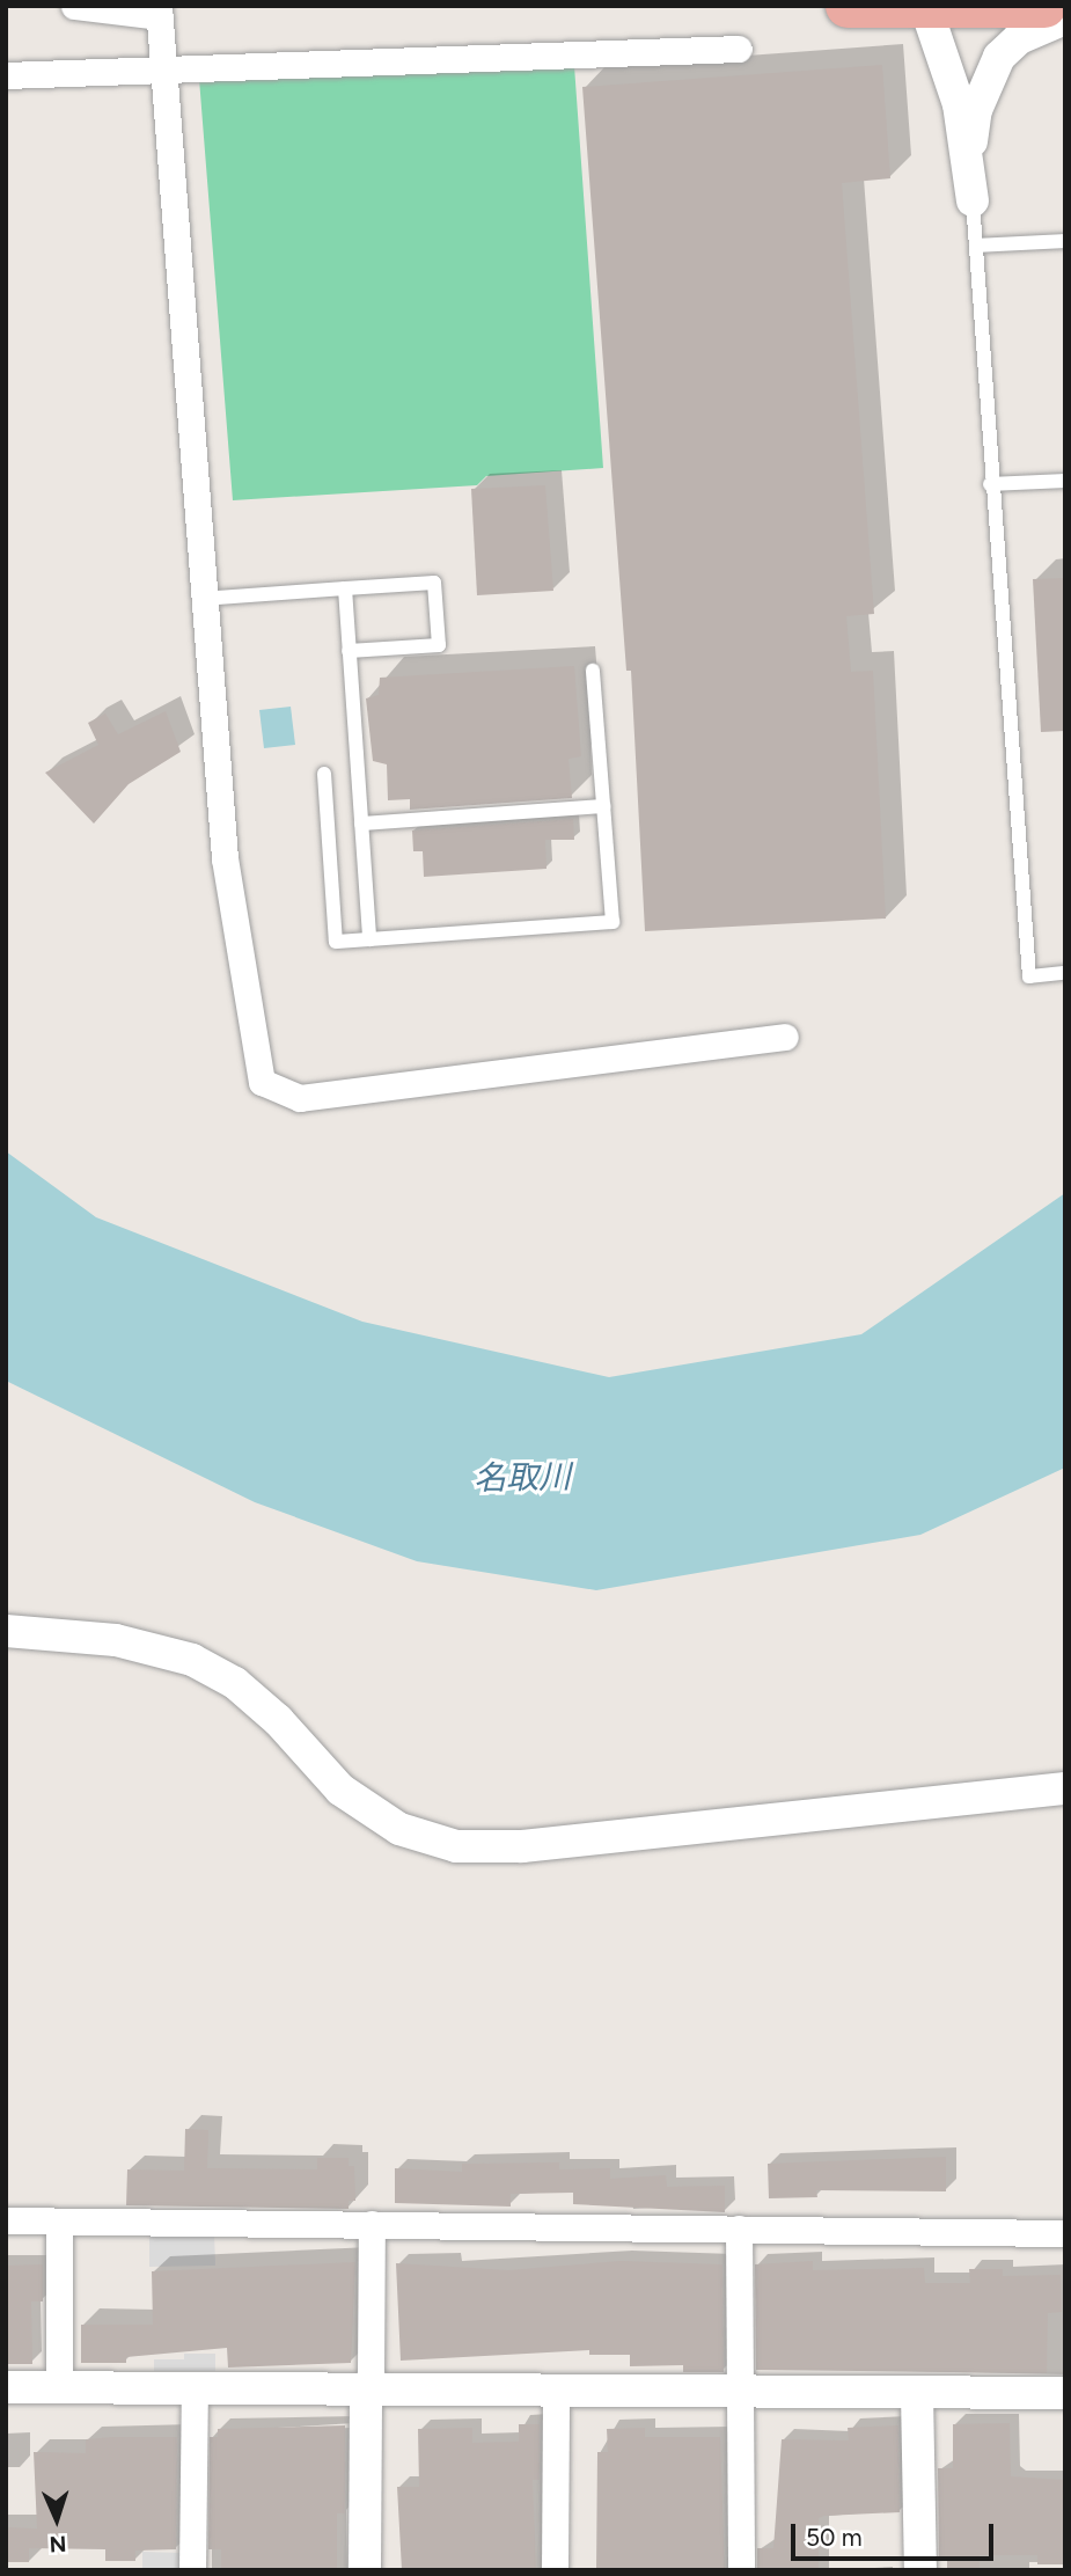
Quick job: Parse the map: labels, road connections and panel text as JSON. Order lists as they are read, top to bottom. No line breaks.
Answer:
{"water":["名取川"],"scale_bar":"50 m","north":"bottom"}
